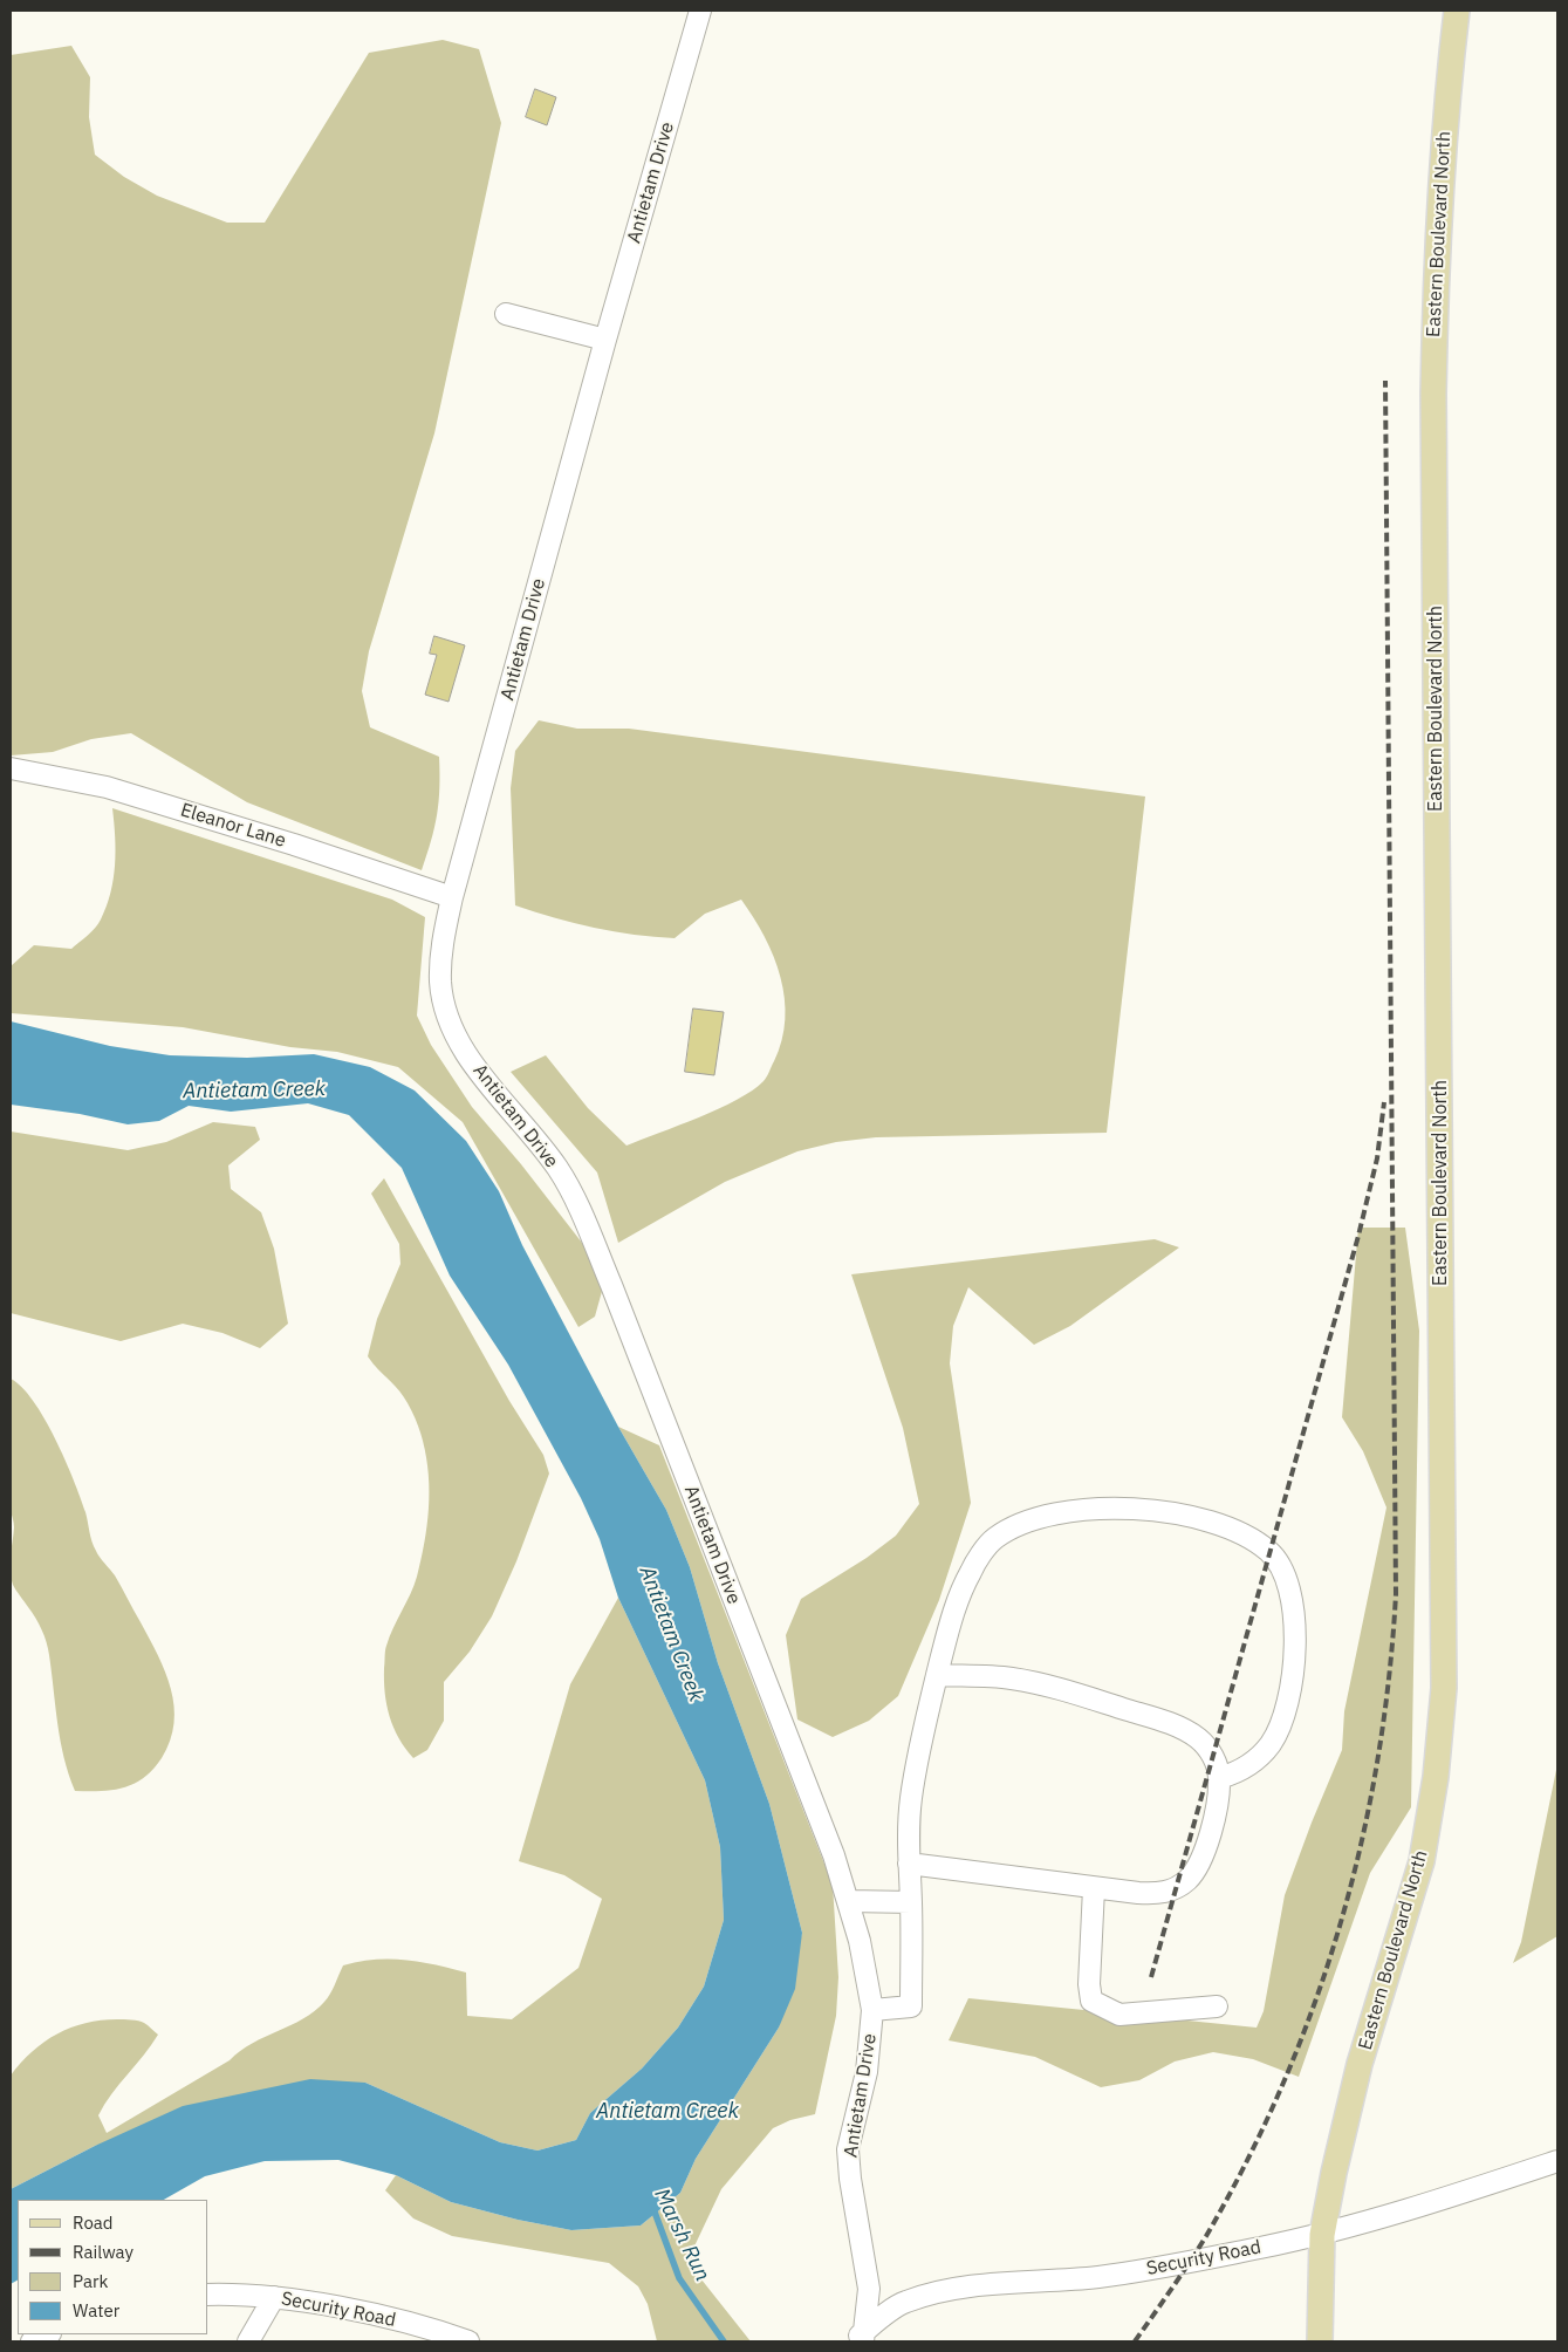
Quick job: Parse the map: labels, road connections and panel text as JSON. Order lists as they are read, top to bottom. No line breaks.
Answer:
{"streets":{"main road":["Eastern Boulevard North"],"street":["Antietam Drive","Eleanor Lane","Security Road"]},"crossings":[["Antietam Drive","Eleanor Lane"],["Antietam Drive","Security Road"],["Eastern Boulevard North","Security Road"]],"water":["Antietam Creek","Marsh Run"],"legend":["Road","Railway","Park","Water"]}
